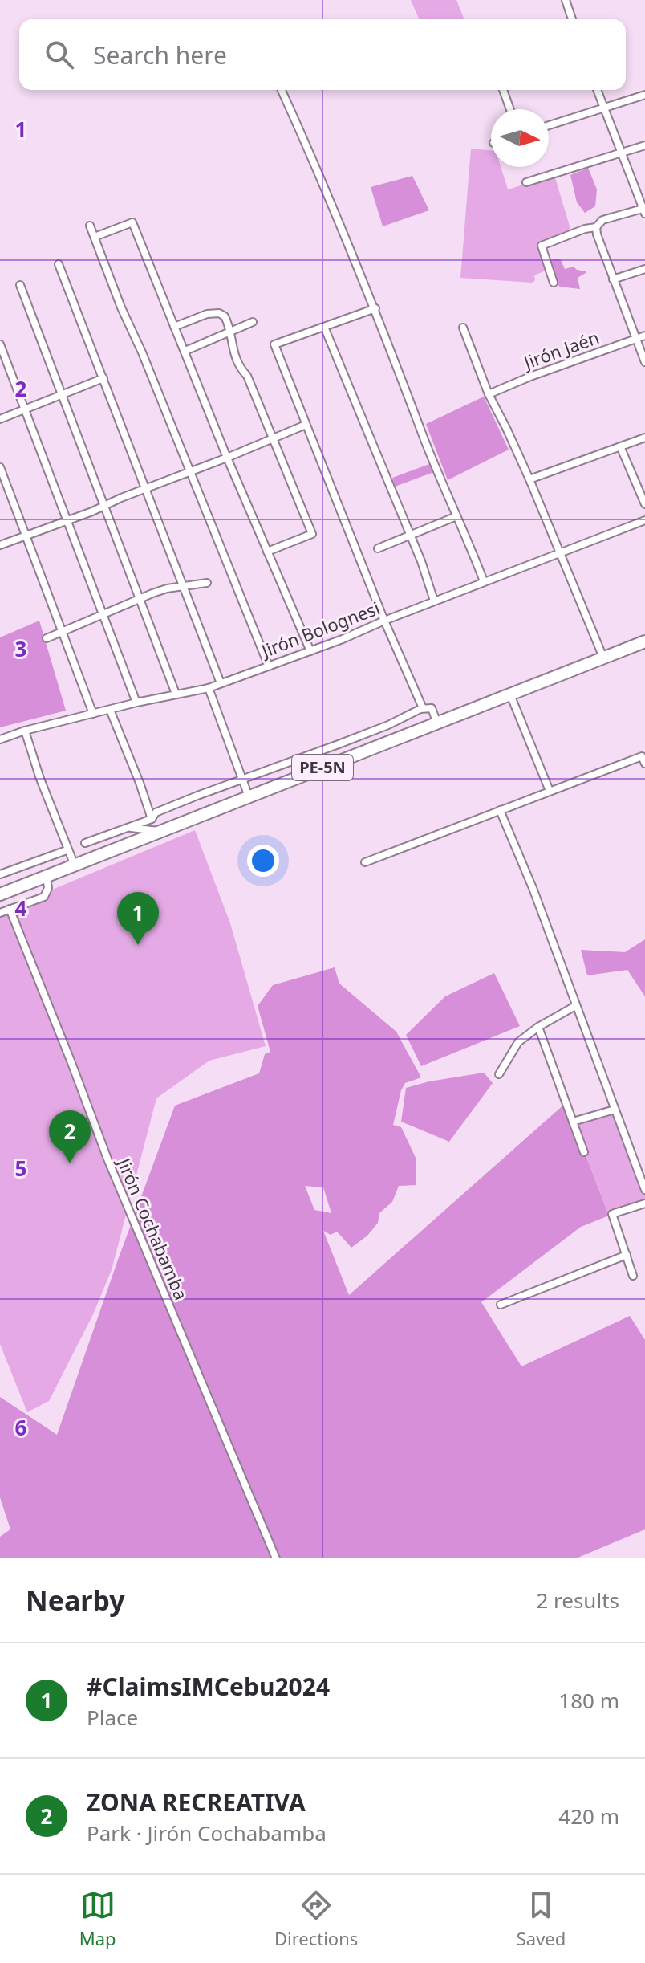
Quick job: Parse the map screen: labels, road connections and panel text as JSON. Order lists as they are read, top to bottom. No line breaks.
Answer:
{"streets":{"highway":["PE-5N"],"street":["Jirón Jaén","Jirón Bolognesi","Jirón Cochabamba"]},"north":"right","page":{"search":"Search here","pins":["1","2"],"heading":["Nearby","2 results"],"list":[{"mark":"1","name":"#ClaimsIMCebu2024","note":"Place","value":"180 m"},{"mark":"2","name":"ZONA RECREATIVA","note":"Park · Jirón Cochabamba","value":"420 m"}],"nav":["Map","Directions","Saved"]},"grid":{"rows":["1","2","3","4","5","6"]}}
